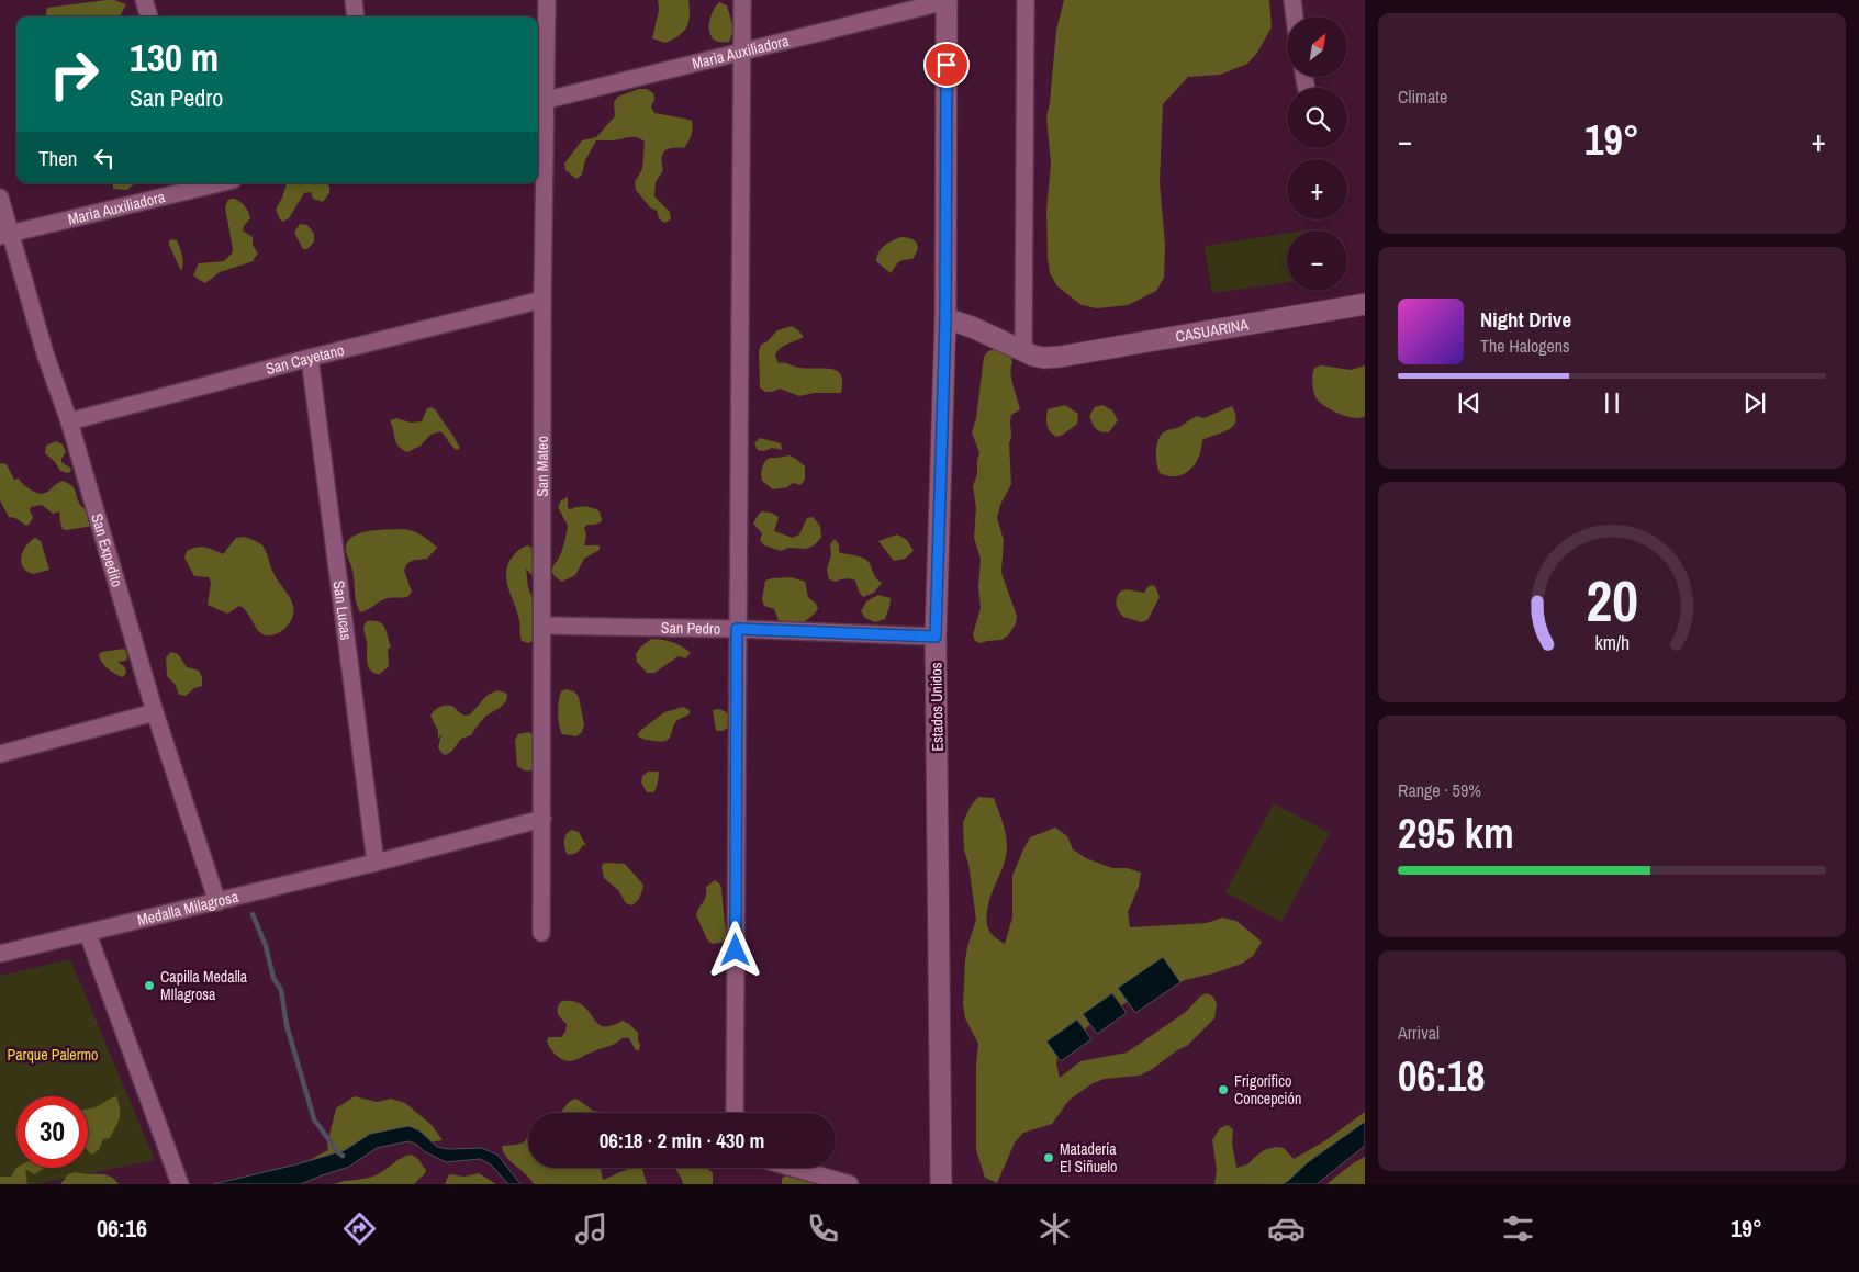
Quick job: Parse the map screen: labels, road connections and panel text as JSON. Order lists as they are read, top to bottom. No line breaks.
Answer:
{"streets":{"street":["Maria Auxiliadora","CASUARINA","San Cayetano","San Mateo","San Expedito","San Lucas","San Pedro","Estados Unidos","Medalla Milagrosa"]},"crossings":[["Maria Auxiliadora","San Mateo"],["Maria Auxiliadora","San Expedito"],["Maria Auxiliadora","Estados Unidos"],["CASUARINA","Estados Unidos"],["San Cayetano","San Mateo"],["San Cayetano","San Expedito"],["San Cayetano","San Lucas"],["San Mateo","San Pedro"],["San Mateo","Medalla Milagrosa"],["San Expedito","Medalla Milagrosa"],["San Lucas","Medalla Milagrosa"],["San Pedro","Estados Unidos"]],"parks":["Parque Palermo"],"places":["Capilla Medalla MIlagrosa","Frigorífico Concepción","Matadería El Siñuelo"],"north":"top right","page":{"tile":["Climate",["Range · 59%","295 km"],["Arrival","06:18"]],"map_buttons":["+","−"],"turn":["130 m","San Pedro"],"heat":["−","19°","+"],"then":"Then","song":["Night Drive","The Halogens"],"limit":"30","trip":"06:18 · 2 min · 430 m","tabs":["06:16","19°"],"gauge":["20","km/h"]}}
